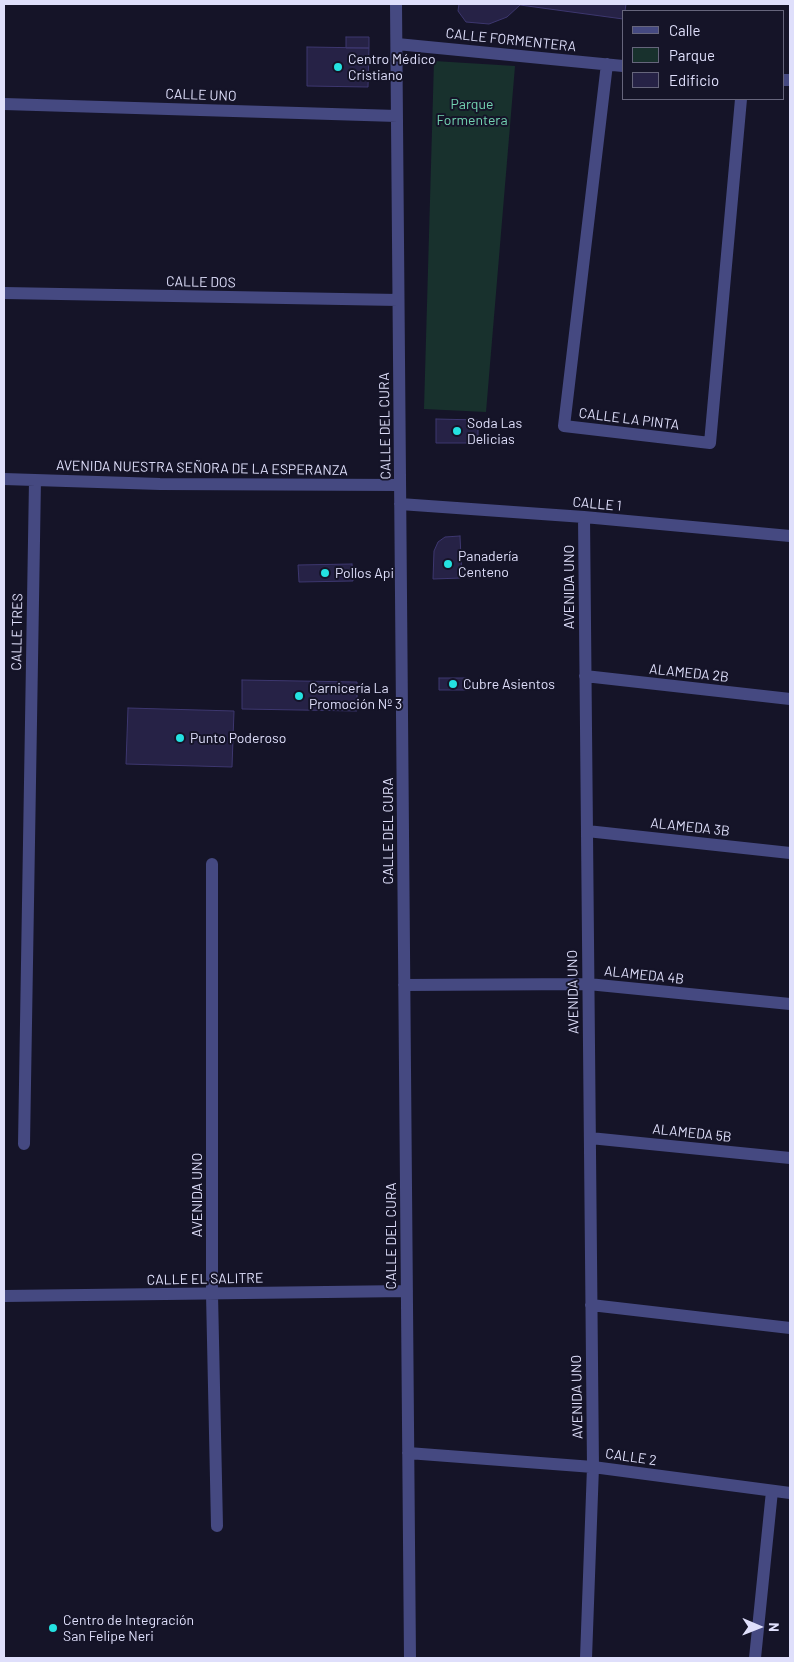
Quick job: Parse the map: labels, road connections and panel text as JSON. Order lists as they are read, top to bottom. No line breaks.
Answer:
{"streets":{"street":["CALLE FORMENTERA","CALLE UNO","CALLE DOS","CALLE LA PINTA","CALLE DEL CURA","AVENIDA NUESTRA SEÑORA DE LA ESPERANZA","CALLE 1","AVENIDA UNO","CALLE TRES","ALAMEDA 2B","ALAMEDA 3B","ALAMEDA 4B","ALAMEDA 5B","CALLE EL SALITRE","CALLE 2"]},"crossings":[["CALLE FORMENTERA","CALLE LA PINTA"],["CALLE FORMENTERA","CALLE DEL CURA"],["CALLE UNO","CALLE DEL CURA"],["CALLE DOS","CALLE DEL CURA"],["CALLE DEL CURA","AVENIDA NUESTRA SEÑORA DE LA ESPERANZA"],["CALLE DEL CURA","CALLE 1"],["CALLE DEL CURA","ALAMEDA 4B"],["CALLE DEL CURA","CALLE EL SALITRE"],["CALLE DEL CURA","CALLE 2"],["AVENIDA NUESTRA SEÑORA DE LA ESPERANZA","CALLE TRES"],["CALLE 1","AVENIDA UNO"],["AVENIDA UNO","ALAMEDA 2B"],["AVENIDA UNO","ALAMEDA 3B"],["AVENIDA UNO","ALAMEDA 4B"],["AVENIDA UNO","ALAMEDA 5B"],["AVENIDA UNO","CALLE EL SALITRE"],["AVENIDA UNO","CALLE 2"]],"parks":["Parque Formentera"],"places":["Centro Médico Cristiano","Soda Las Delicias","Panadería Centeno","Pollos Api","Cubre Asientos","Carnicería La Promoción Nº 3","Punto Poderoso","Centro de Integración San Felipe Neri"],"legend":["Calle","Parque","Edificio"],"north":"right"}
